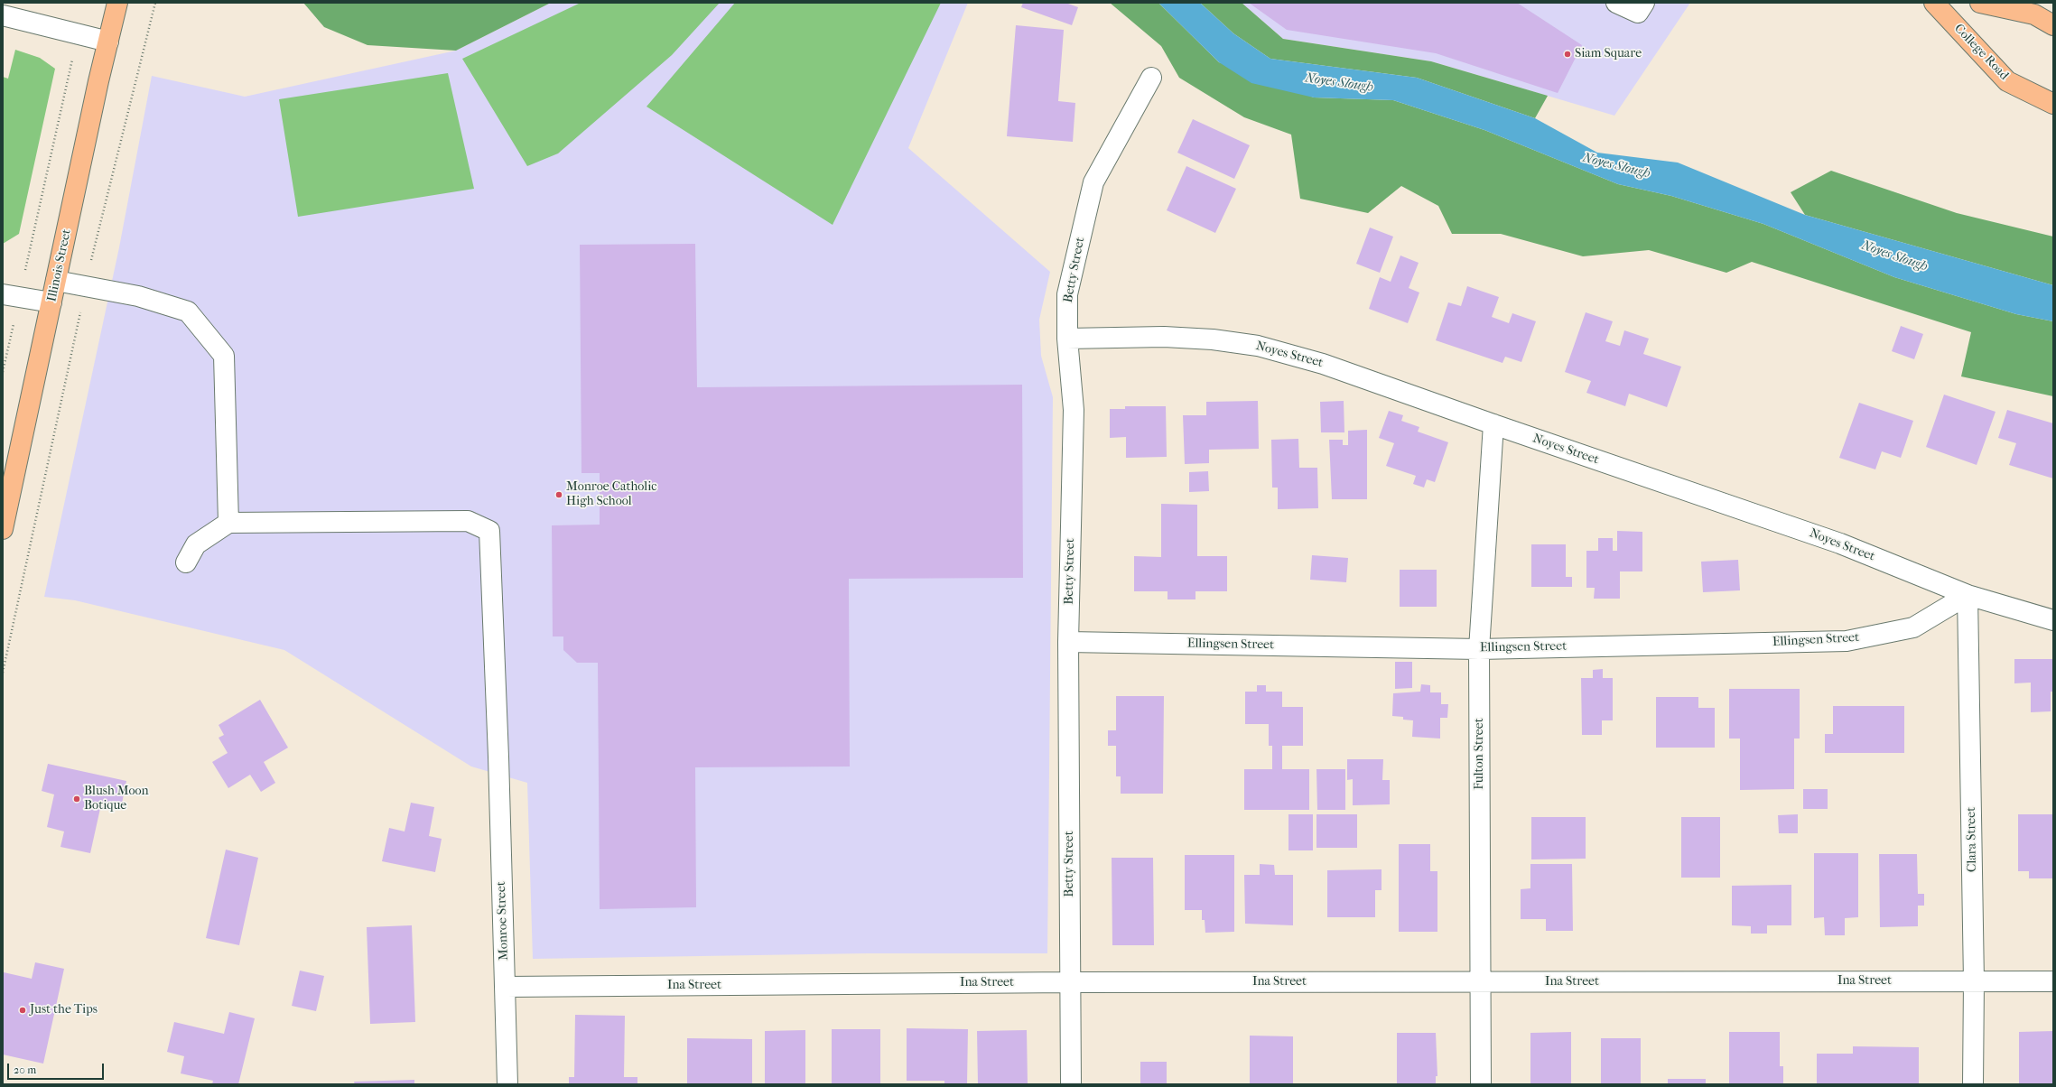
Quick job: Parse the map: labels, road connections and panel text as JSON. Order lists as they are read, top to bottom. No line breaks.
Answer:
{"streets":{"main road":["College Road","Illinois Street"],"street":["Betty Street","Noyes Street","Ellingsen Street","Fulton Street","Clara Street","Monroe Street","Ina Street"]},"crossings":[["Betty Street","Noyes Street"],["Betty Street","Ellingsen Street"],["Betty Street","Ina Street"],["Noyes Street","Ellingsen Street"],["Noyes Street","Fulton Street"],["Noyes Street","Clara Street"],["Ellingsen Street","Fulton Street"],["Ellingsen Street","Clara Street"],["Fulton Street","Ina Street"],["Clara Street","Ina Street"],["Monroe Street","Ina Street"]],"water":["Noyes Slough"],"places":["Siam Square","Monroe Catholic High School","Blush Moon Botique","Just the Tips"],"scale_bar":"20 m"}
